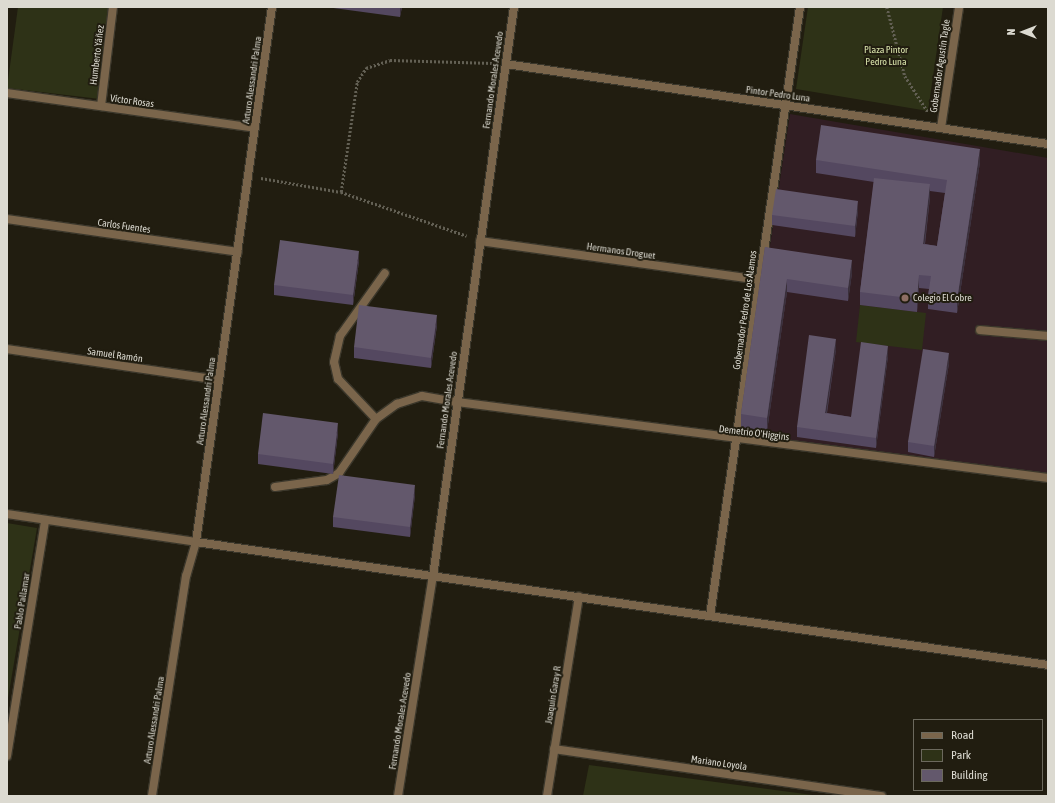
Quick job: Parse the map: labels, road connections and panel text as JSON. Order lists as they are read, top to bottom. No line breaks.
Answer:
{"streets":{"street":["Humberto Yáñez","Gobernador Agustín Tagle","Arturo Alessandri Palma","Fernando Morales Acevedo","Pintor Pedro Luna","Víctor Rosas","Carlos Fuentes","Hermanos Droguet","Gobernador Pedro de Los Álamos","Samuel Ramón","Demetrio O'Higgins","Pablo Pallamar","Joaquín Garay R","Mariano Loyola"]},"crossings":[["Humberto Yáñez","Víctor Rosas"],["Gobernador Agustín Tagle","Pintor Pedro Luna"],["Arturo Alessandri Palma","Víctor Rosas"],["Arturo Alessandri Palma","Carlos Fuentes"],["Arturo Alessandri Palma","Samuel Ramón"],["Fernando Morales Acevedo","Pintor Pedro Luna"],["Fernando Morales Acevedo","Hermanos Droguet"],["Fernando Morales Acevedo","Demetrio O'Higgins"],["Pintor Pedro Luna","Gobernador Pedro de Los Álamos"],["Hermanos Droguet","Gobernador Pedro de Los Álamos"],["Gobernador Pedro de Los Álamos","Demetrio O'Higgins"],["Joaquín Garay R","Mariano Loyola"]],"parks":["Plaza Pintor Pedro Luna"],"places":["Colegio El Cobre"],"legend":["Road","Park","Building"],"north":"left"}
